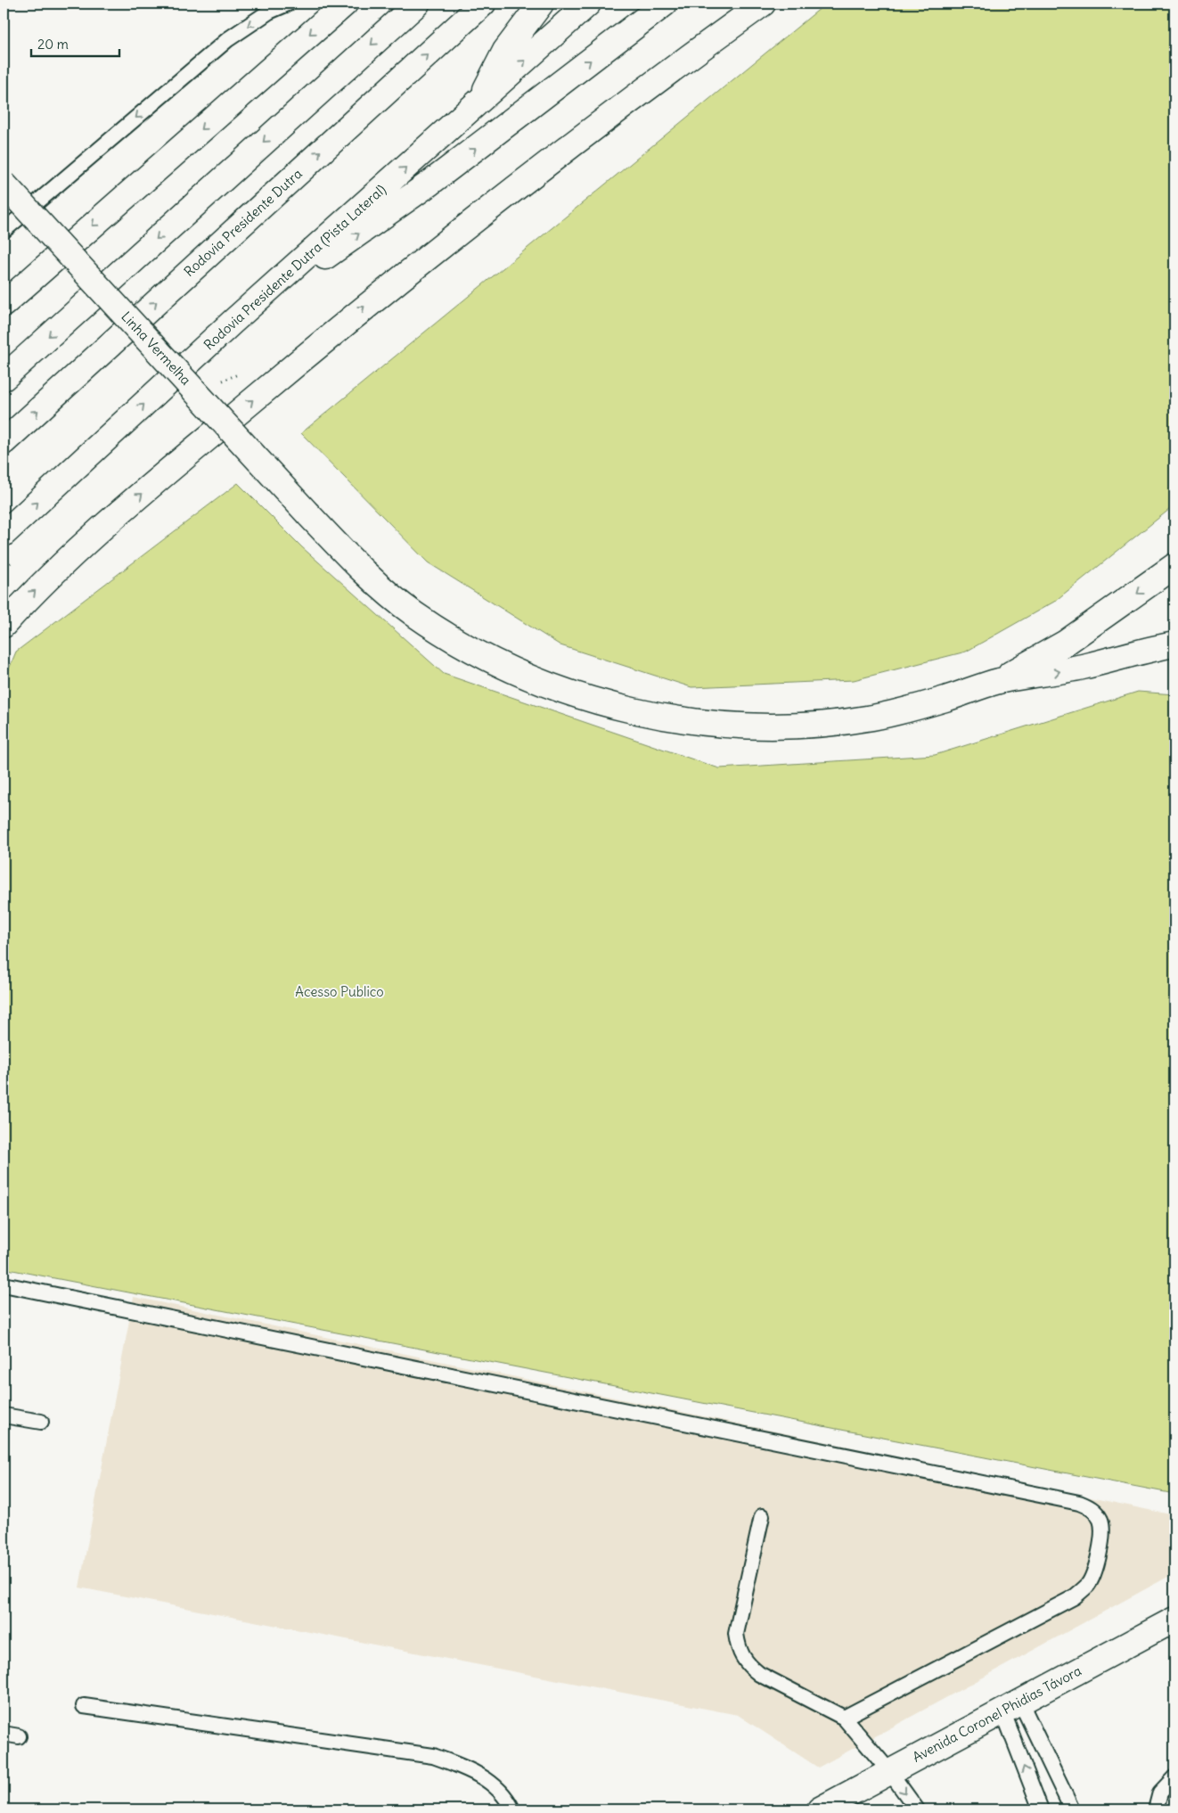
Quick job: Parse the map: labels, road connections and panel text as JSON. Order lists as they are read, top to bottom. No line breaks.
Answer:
{"streets":{"main road":["Rodovia Presidente Dutra","Rodovia Presidente Dutra (Pista Lateral)","Linha Vermelha","Avenida Coronel Phidias Távora"]},"parks":["Acesso Publico"],"scale_bar":"20 m"}
